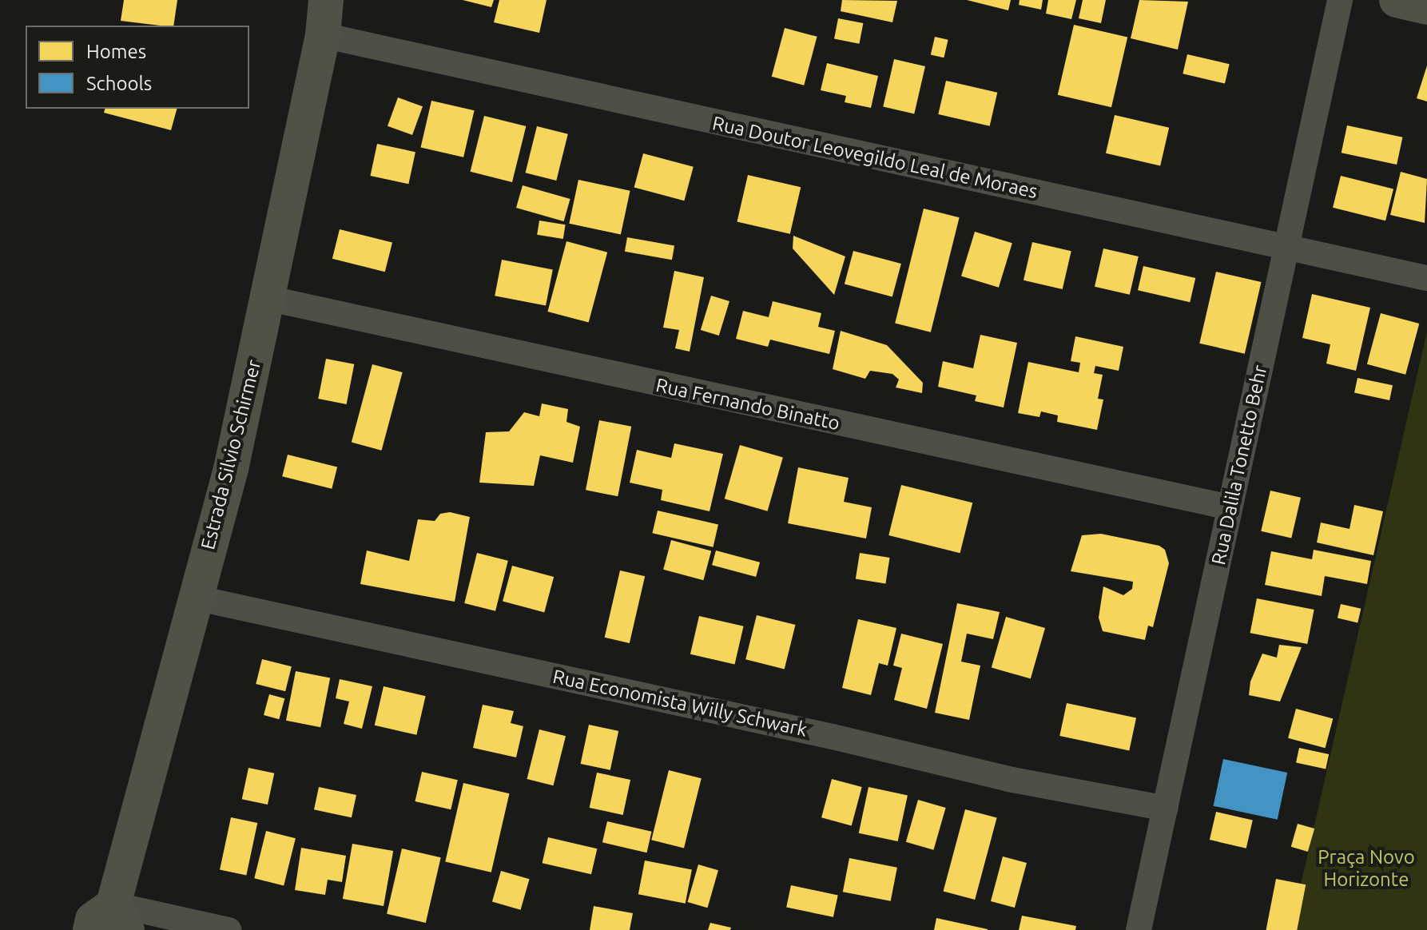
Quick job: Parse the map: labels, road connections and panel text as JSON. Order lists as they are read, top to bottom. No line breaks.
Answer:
{"streets":{"street":["Rua Doutor Leovegildo Leal de Moraes","Rua Fernando Binatto","Estrada Silvio Schirmer","Rua Dalila Tonetto Behr","Rua Economista Willy Schwark"]},"crossings":[["Rua Doutor Leovegildo Leal de Moraes","Estrada Silvio Schirmer"],["Rua Doutor Leovegildo Leal de Moraes","Rua Dalila Tonetto Behr"],["Rua Fernando Binatto","Estrada Silvio Schirmer"],["Rua Fernando Binatto","Rua Dalila Tonetto Behr"],["Estrada Silvio Schirmer","Rua Economista Willy Schwark"],["Rua Dalila Tonetto Behr","Rua Economista Willy Schwark"]],"parks":["Praça Novo Horizonte"],"legend":["Homes","Schools"]}
